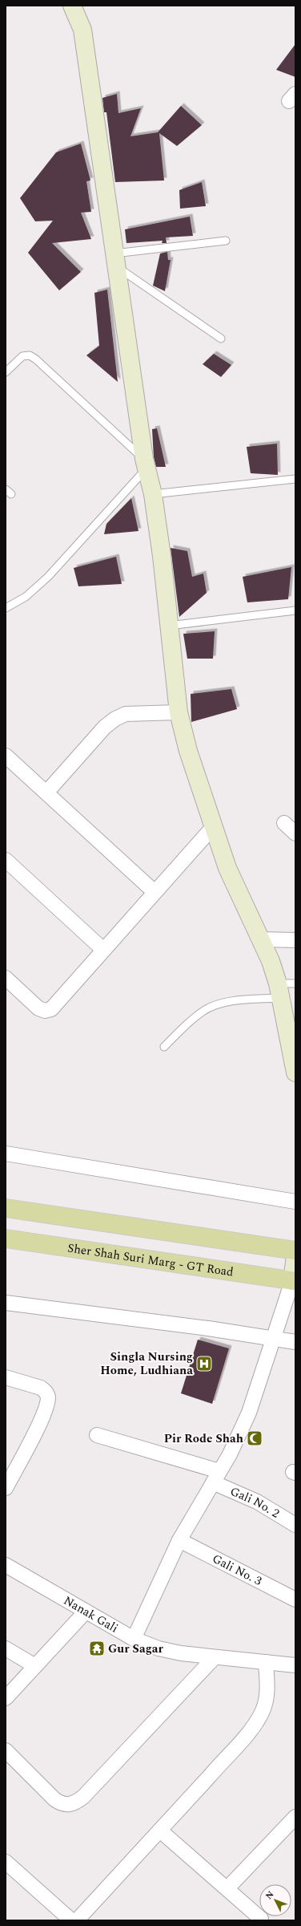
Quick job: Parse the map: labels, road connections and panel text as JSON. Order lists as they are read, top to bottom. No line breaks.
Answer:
{"streets":{"main road":["Sher Shah Suri Marg - GT Road"],"street":["Gali No. 2","Gali No. 3","Nanak Gali"]},"places":{"hospital":["Singla Nursing Home, Ludhiana"],"mosque":["Pir Rode Shah"],"temple":["Gur Sagar"]},"north":"top left"}
